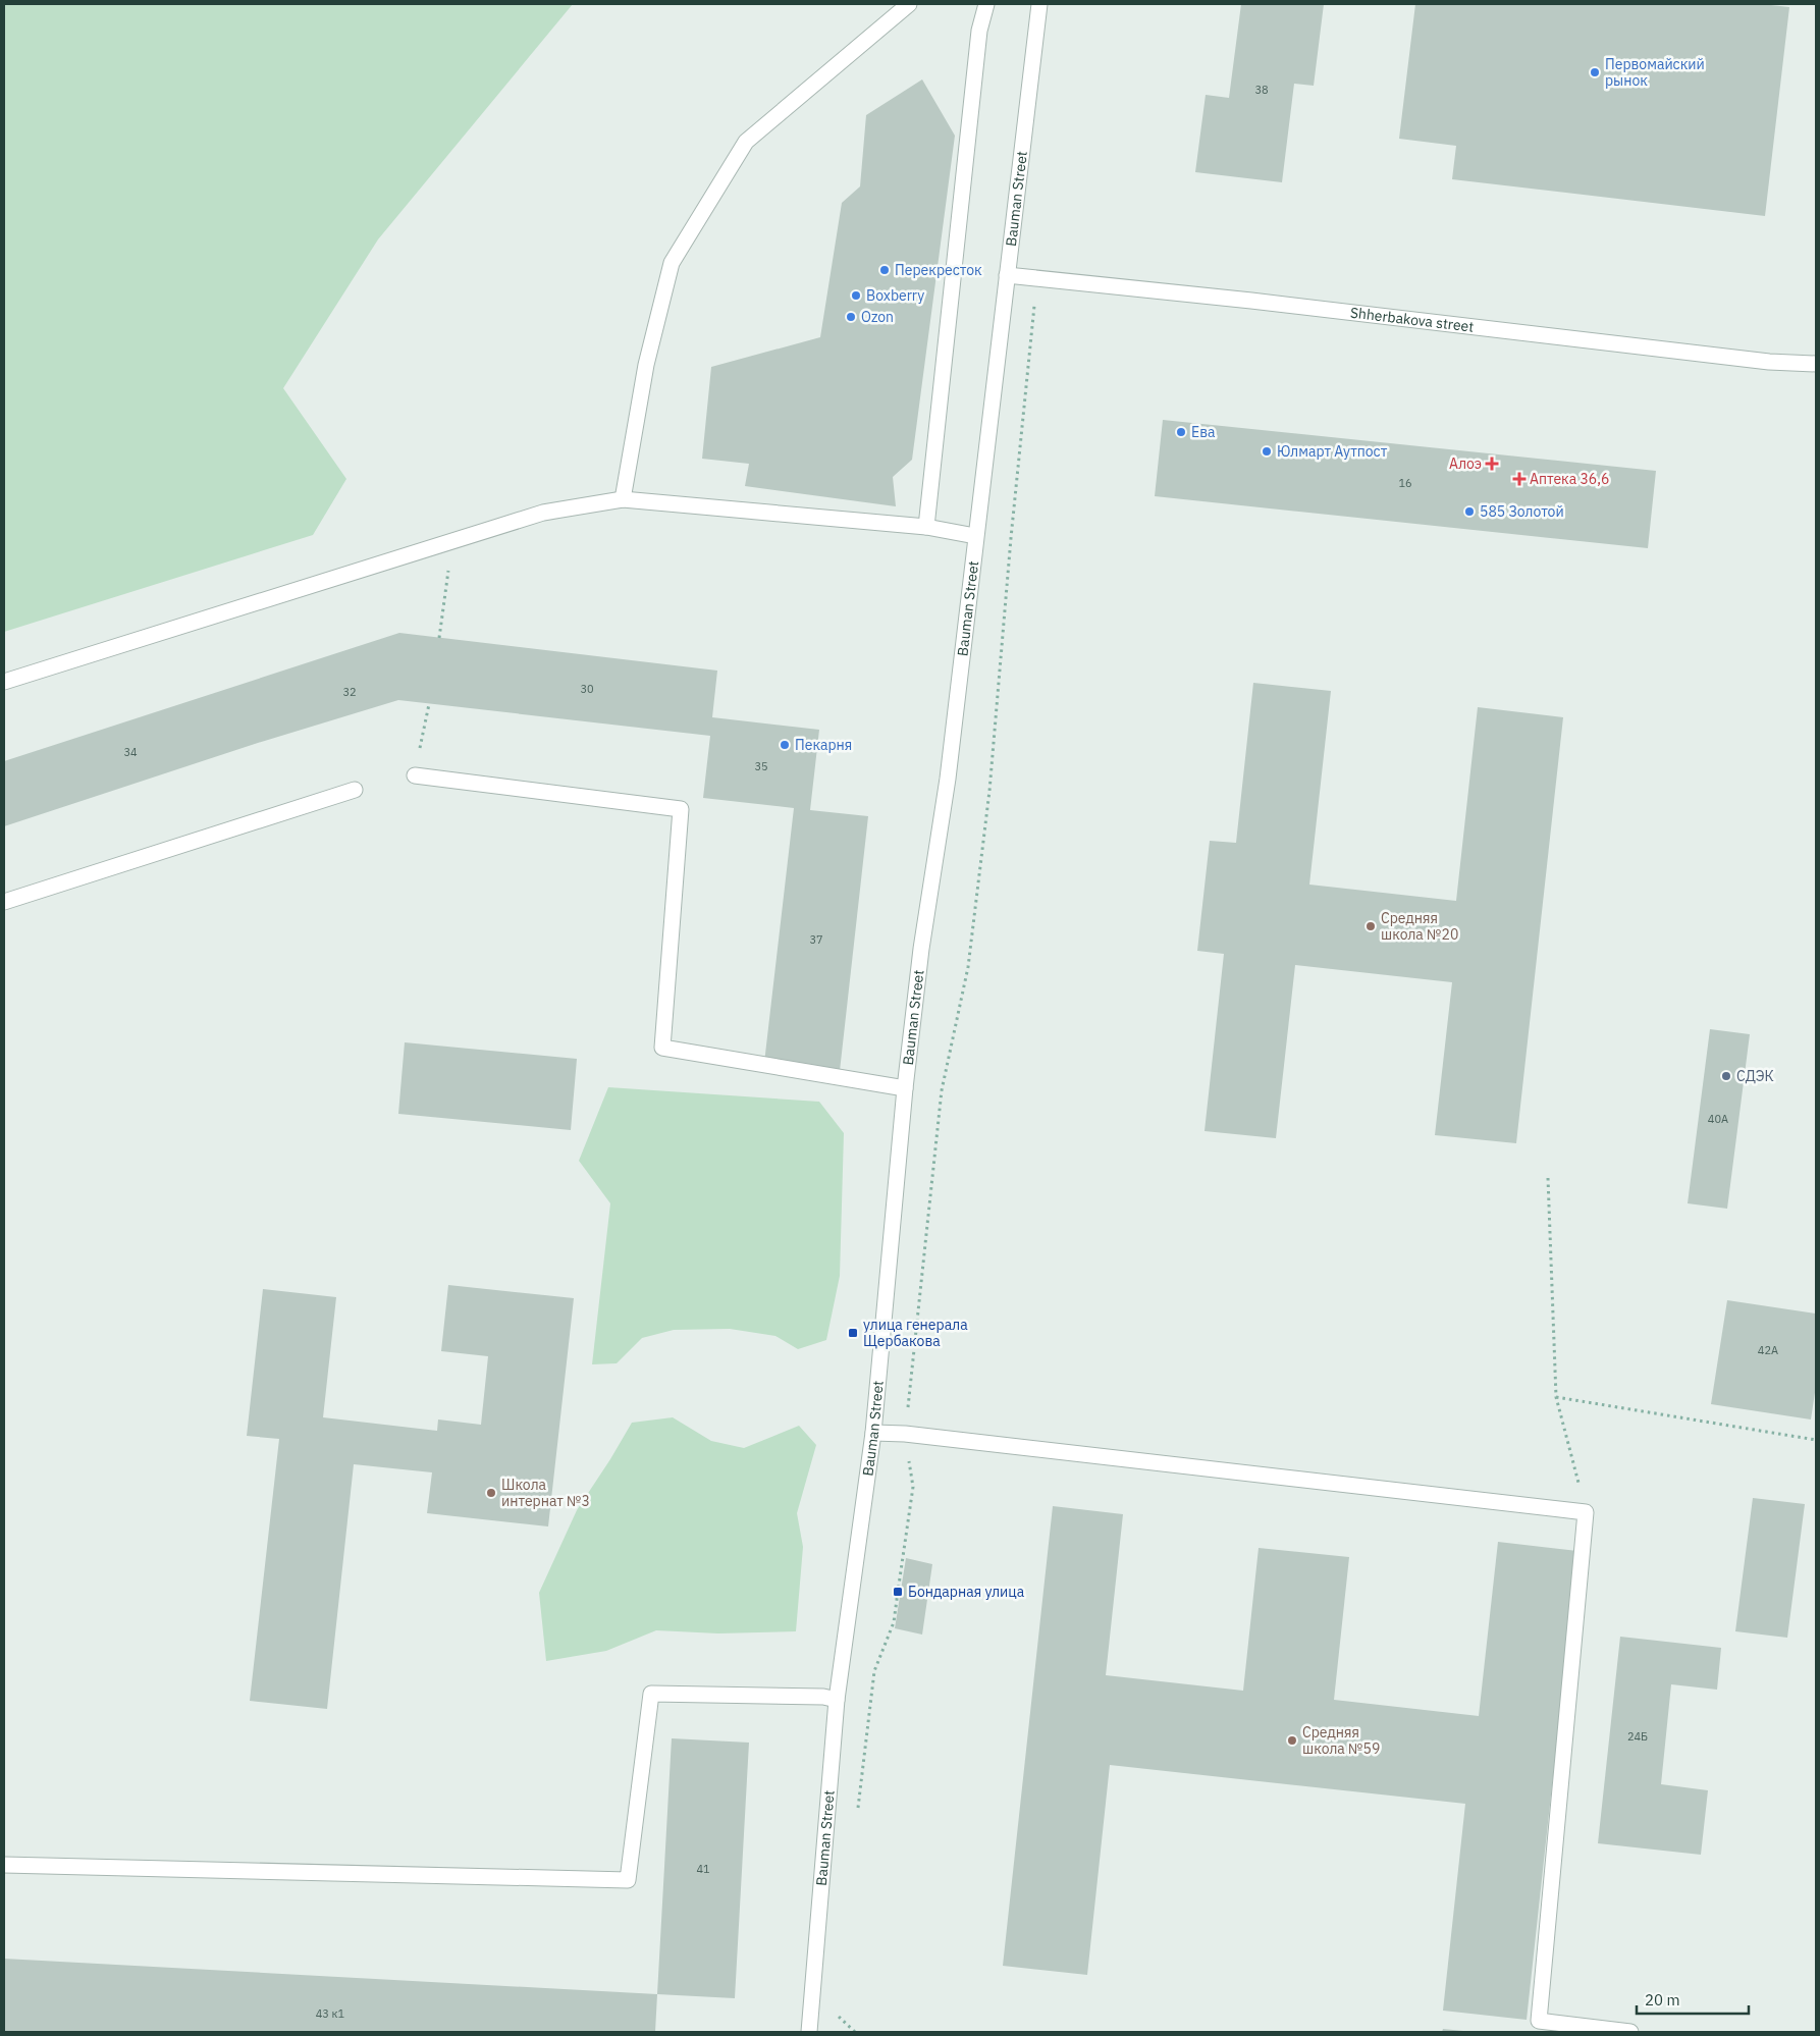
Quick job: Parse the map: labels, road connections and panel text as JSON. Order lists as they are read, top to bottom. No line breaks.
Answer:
{"streets":{"street":["Bauman Street","Shherbakova street"]},"crossings":[["Bauman Street","Shherbakova street"]],"places":{"other":["Первомайский рынок","Перекресток","Boxberry","Ozon","Ева","Юлмарт Аутпост","585 Золотой","Пекарня","Средняя школа №20","СДЭК","Школа интернат №3","Средняя школа №59"],"health":["Алоэ","Аптека 36,6"],"transit":["улица генерала Щербакова","Бондарная улица"]},"house_numbers":["38","16","30","32","34","35","37","40А","42А","24Б","41","43 к1"],"scale_bar":"20 m"}
